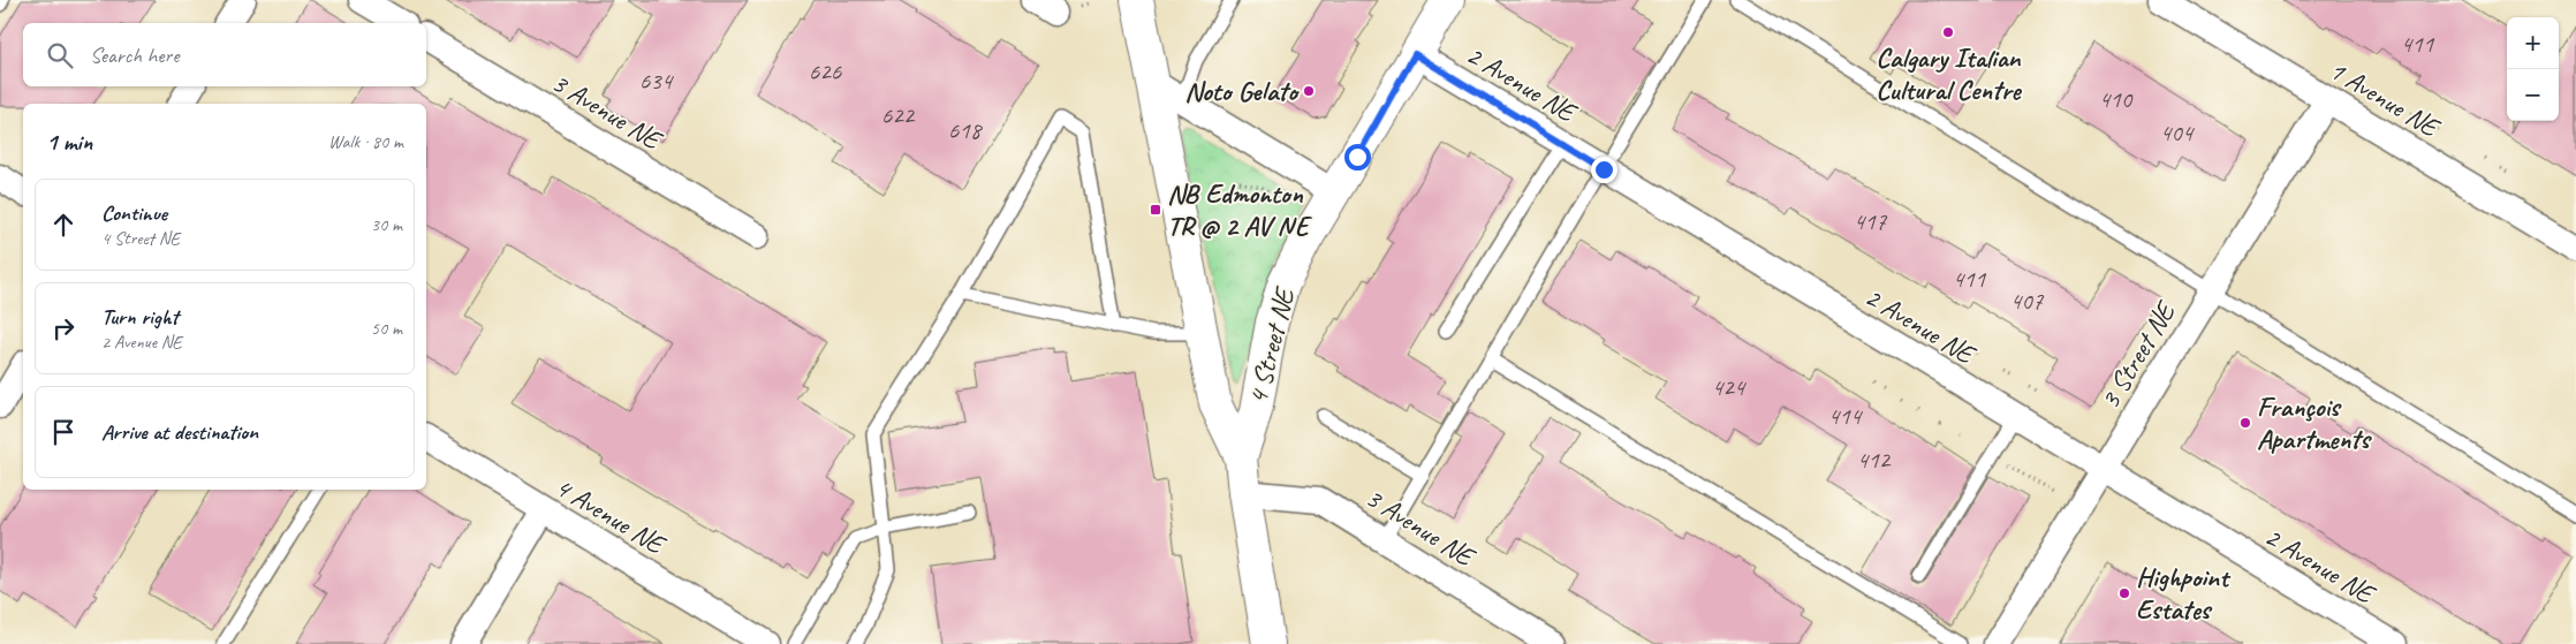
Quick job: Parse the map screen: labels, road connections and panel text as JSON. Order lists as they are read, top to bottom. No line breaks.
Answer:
{"streets":{"main road":["4 Street NE"],"street":["2 Avenue NE","1 Avenue NE","3 Avenue NE","3 Street NE","4 Avenue NE"]},"crossings":[["2 Avenue NE","4 Street NE"],["2 Avenue NE","3 Street NE"],["1 Avenue NE","3 Street NE"]],"places":{"other":["Calgary Italian Cultural Centre","Noto Gelato","François Apartments","Highpoint Estates"],"transit":["NB Edmonton TR @ 2 AV NE"]},"house_numbers":["411","626","634","410","622","618","404","417","411","407","424","414","412"],"page":{"map_buttons":["+","−"],"search":"Search here","heading":["1 min","Walk · 80 m"],"list":[["Continue","4 Street NE","30 m"],["Turn right","2 Avenue NE","50 m"],"Arrive at destination"]}}
